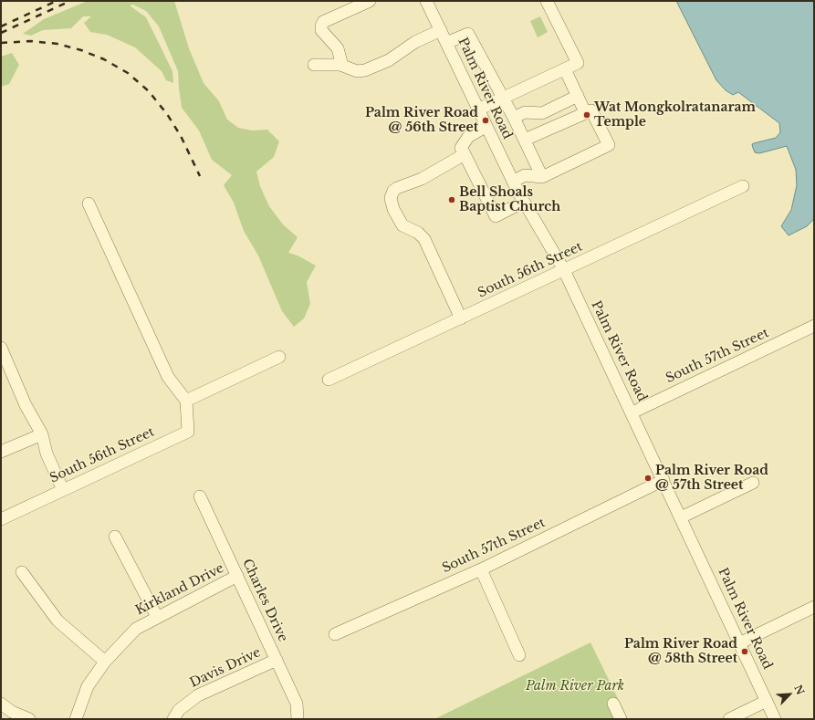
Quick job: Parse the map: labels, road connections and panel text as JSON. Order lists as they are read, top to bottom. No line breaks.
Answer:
{"streets":{"street":["Palm River Road","South 56th Street","South 57th Street","Kirkland Drive","Charles Drive","Davis Drive"]},"crossings":[["Palm River Road","South 56th Street"],["Palm River Road","South 57th Street"],["Kirkland Drive","Charles Drive"],["Charles Drive","Davis Drive"]],"parks":["Palm River Park"],"places":["Wat Mongkolratanaram Temple","Palm River Road @ 56th Street","Bell Shoals Baptist Church","Palm River Road @ 57th Street","Palm River Road @ 58th Street"],"north":"top right"}
